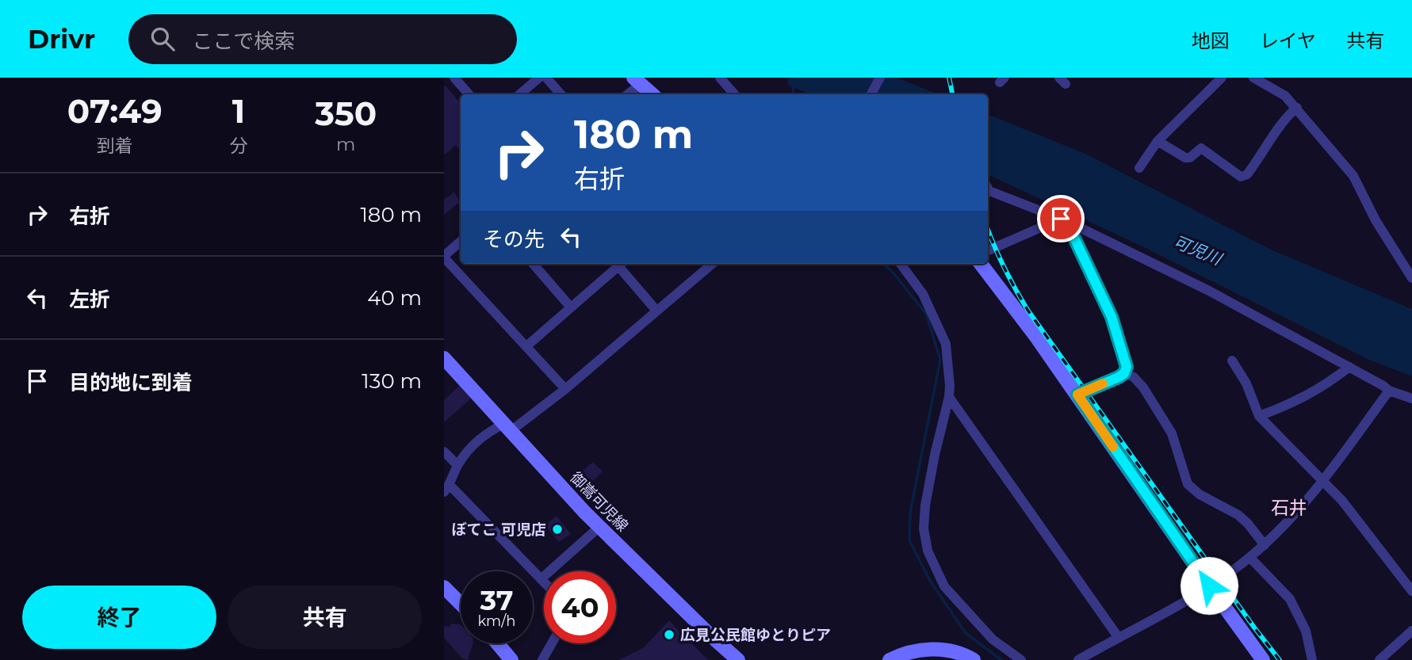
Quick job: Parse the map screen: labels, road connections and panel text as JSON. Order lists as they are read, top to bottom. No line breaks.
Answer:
{"streets":{"street":["御嵩可児線"]},"districts":["石井"],"water":["可児川"],"places":["ぼてこ 可児店","広見公民館ゆとりピア"],"page":{"header":"Drivr","search":"ここで検索","nav":["地図","レイヤ","共有"],"eta":["07:49","到着","1","分","350","m"],"turn":["180 m","右折"],"list":[{"name":"右折","value":"180 m"},{"name":"左折","value":"40 m"},{"name":"目的地に到着","value":"130 m"}],"then":"その先","speed":"37 km/h","limit":"40","buttons":["終了","共有"]}}
